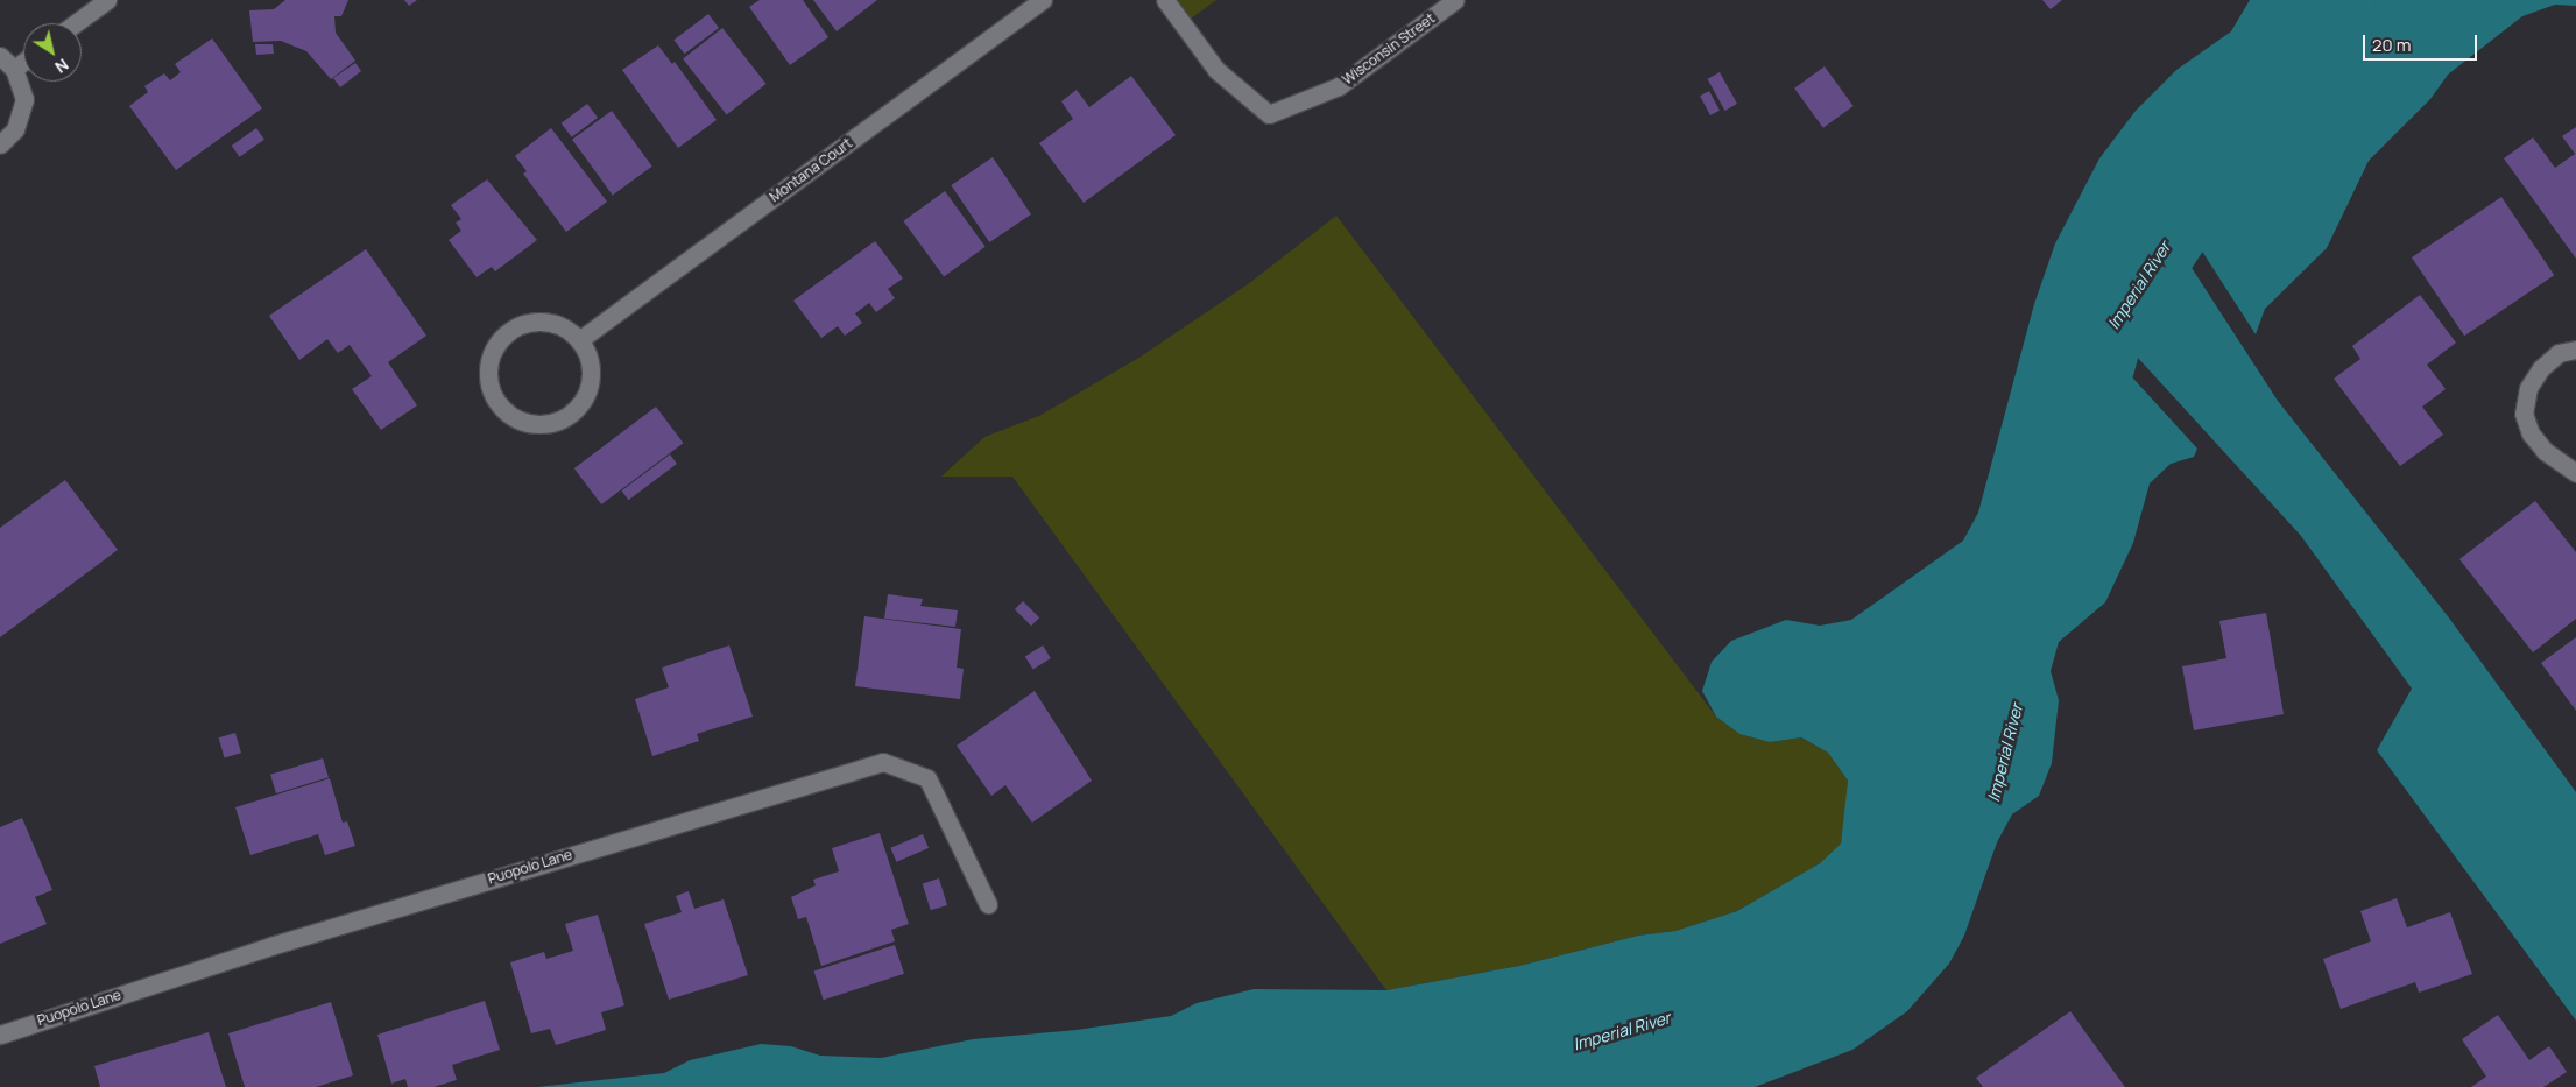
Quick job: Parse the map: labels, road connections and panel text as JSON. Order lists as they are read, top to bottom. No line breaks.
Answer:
{"streets":{"street":["Wisconsin Street","Montana Court","Puopolo Lane"]},"water":["Imperial River"],"scale_bar":"20 m","north":"bottom right"}
